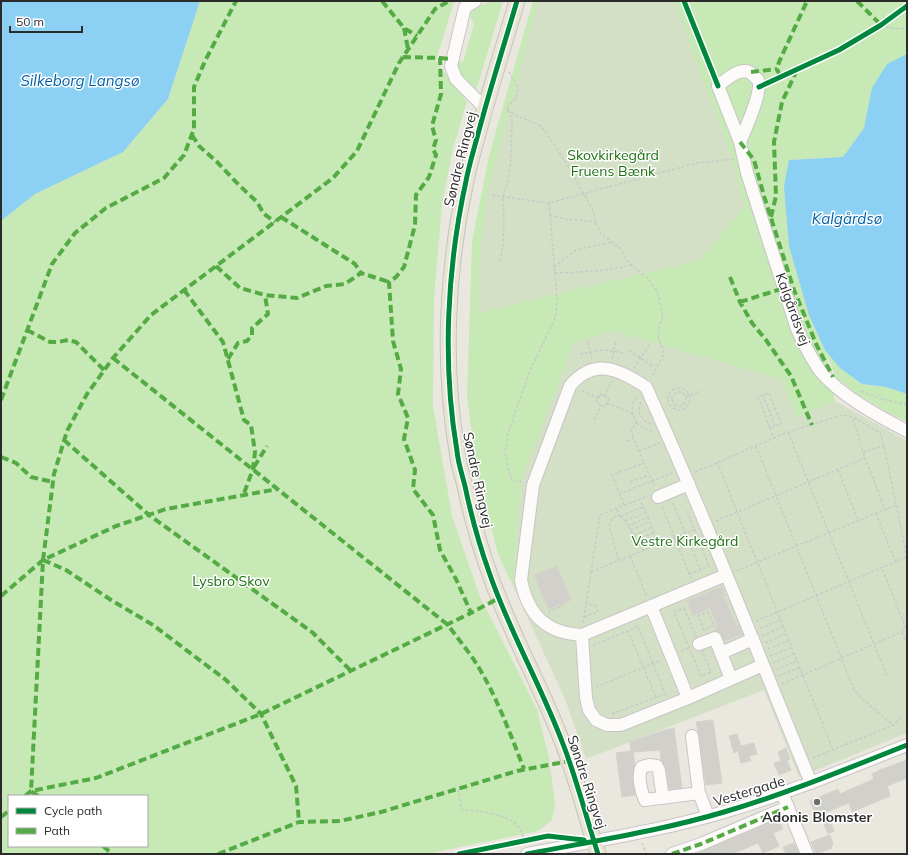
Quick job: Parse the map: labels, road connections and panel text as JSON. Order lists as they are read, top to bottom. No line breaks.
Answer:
{"streets":{"main road":["Søndre Ringvej"],"street":["Kalgårdsvej","Vestergade"]},"crossings":[["Søndre Ringvej","Vestergade"]],"water":["Silkeborg Langsø","Kalgårdsø"],"parks":["Skovkirkegård Fruens Bænk","Vestre Kirkegård","Lysbro Skov"],"places":["Adonis Blomster"],"legend":["Cycle path","Path"],"scale_bar":"50 m"}
